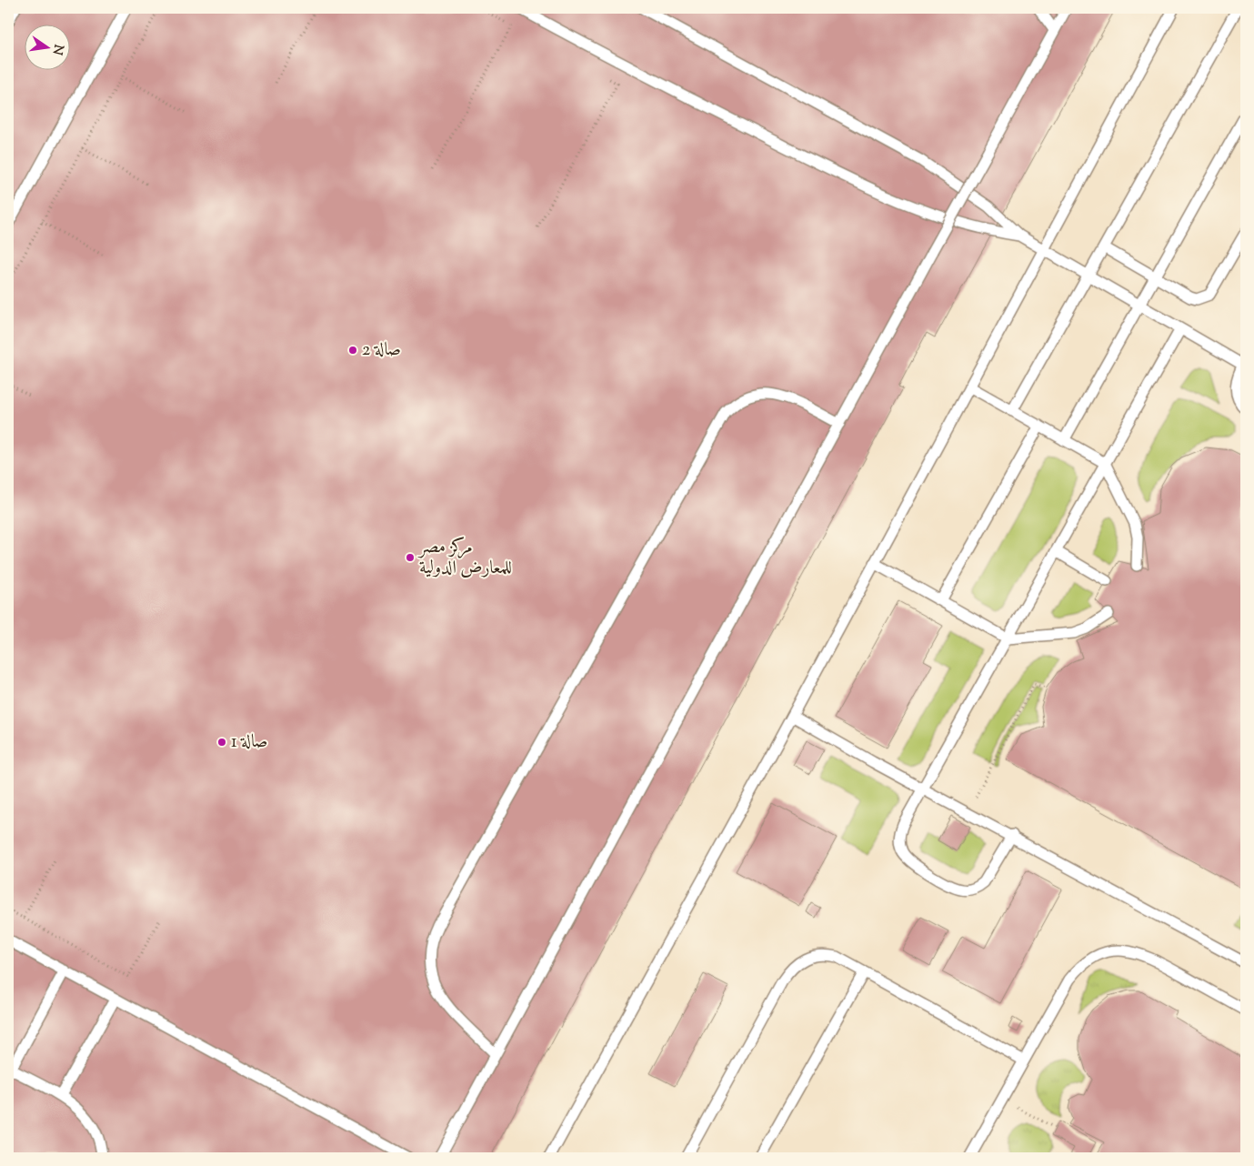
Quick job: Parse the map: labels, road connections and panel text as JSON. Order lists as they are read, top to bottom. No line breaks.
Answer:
{"places":["صالة 2","مركز مصر للمعارض الدولية","صالة 1"],"north":"right"}
